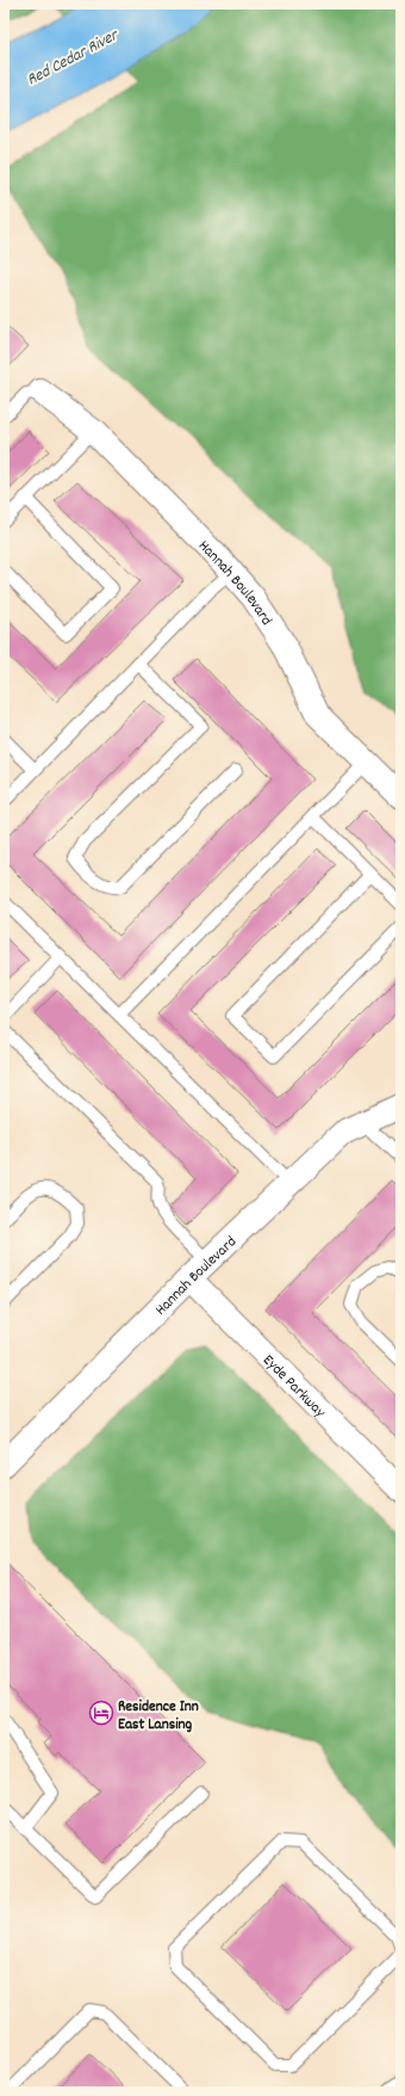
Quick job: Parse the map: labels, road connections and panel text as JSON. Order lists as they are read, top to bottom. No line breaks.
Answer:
{"streets":{"street":["Hannah Boulevard","Eyde Parkway"]},"crossings":[["Hannah Boulevard","Eyde Parkway"]],"water":["Red Cedar River"],"places":{"hotel":["Residence Inn East Lansing"]}}
